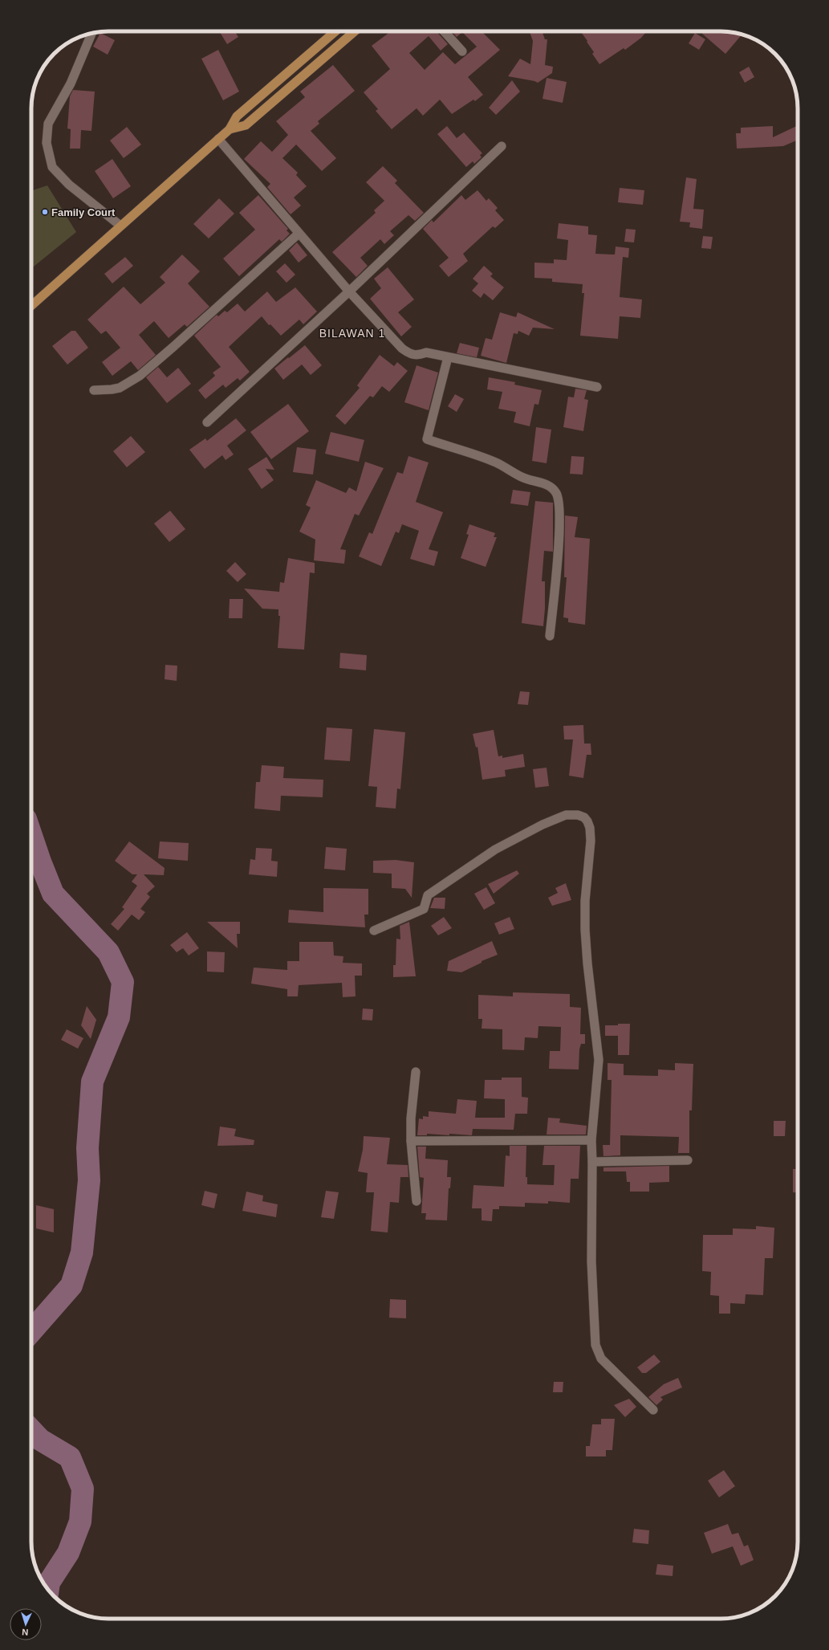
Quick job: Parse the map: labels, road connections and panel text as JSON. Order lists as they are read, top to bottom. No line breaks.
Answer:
{"districts":["BILAWAN 1"],"places":["Family Court"],"north":"bottom"}
